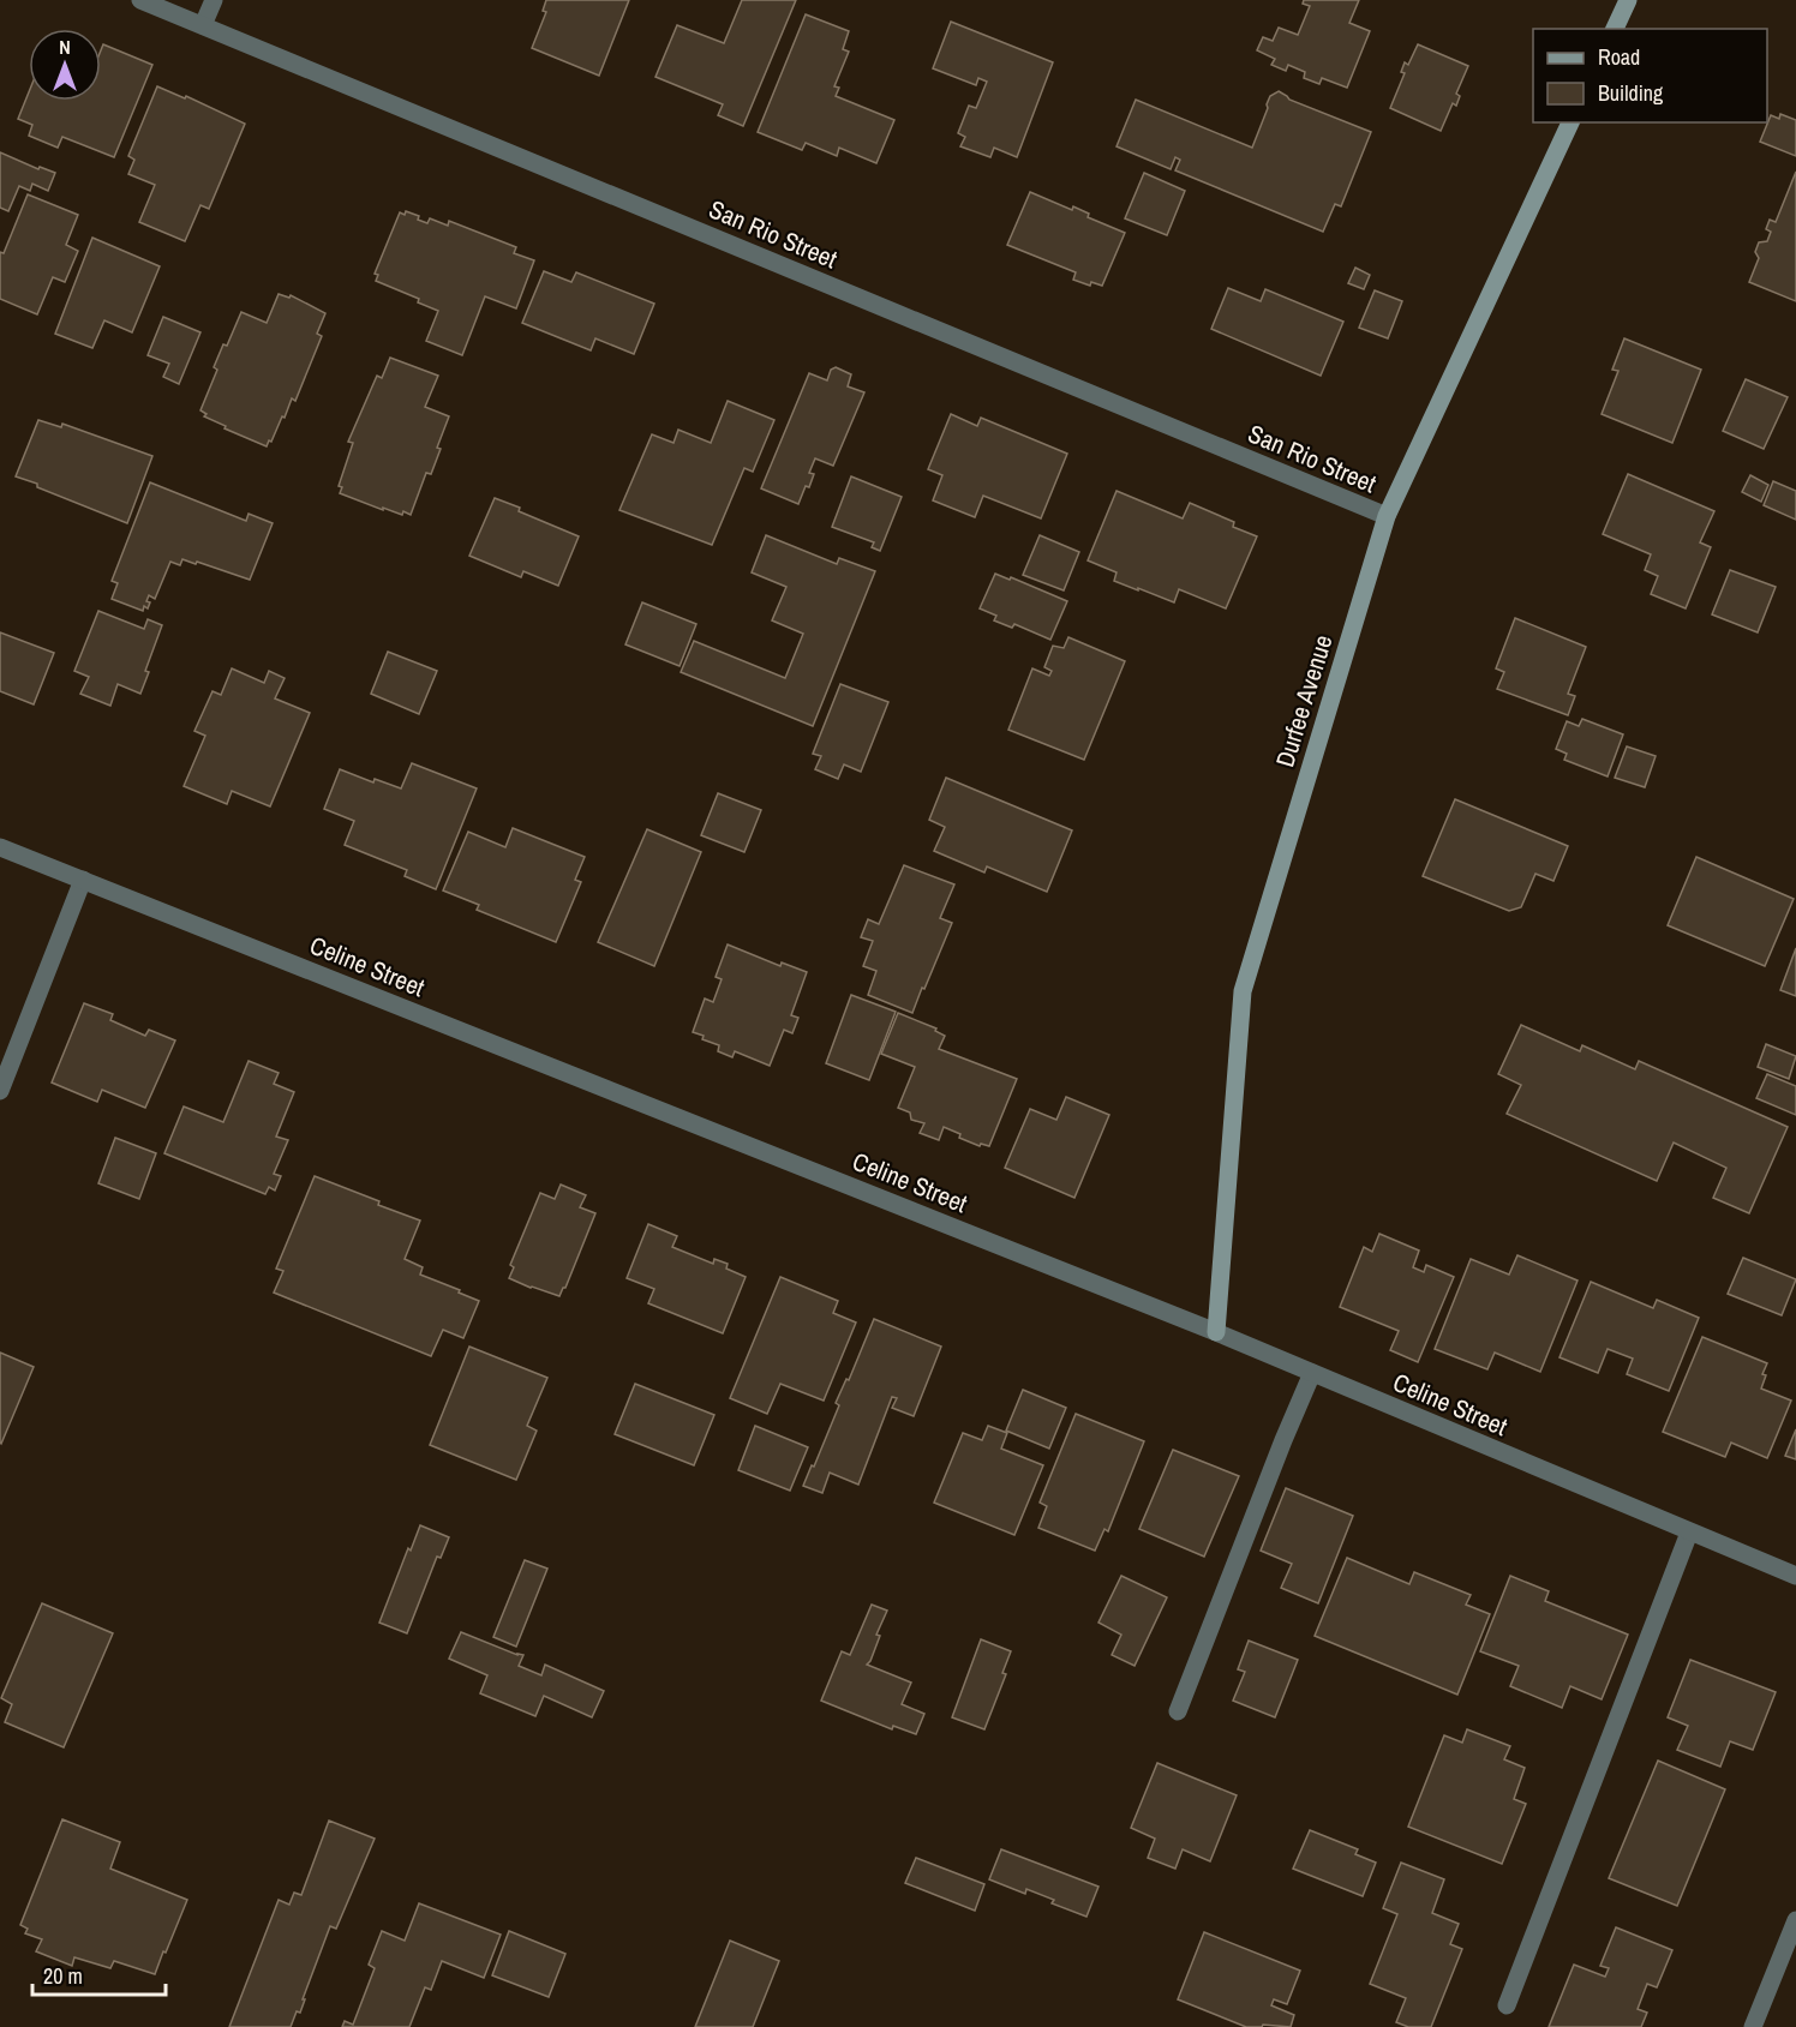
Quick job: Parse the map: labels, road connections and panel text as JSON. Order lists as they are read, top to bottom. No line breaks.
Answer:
{"streets":{"street":["San Rio Street","Durfee Avenue","Celine Street"]},"crossings":[["San Rio Street","Durfee Avenue"],["Durfee Avenue","Celine Street"]],"legend":["Road","Building"],"scale_bar":"20 m","north":"top"}
